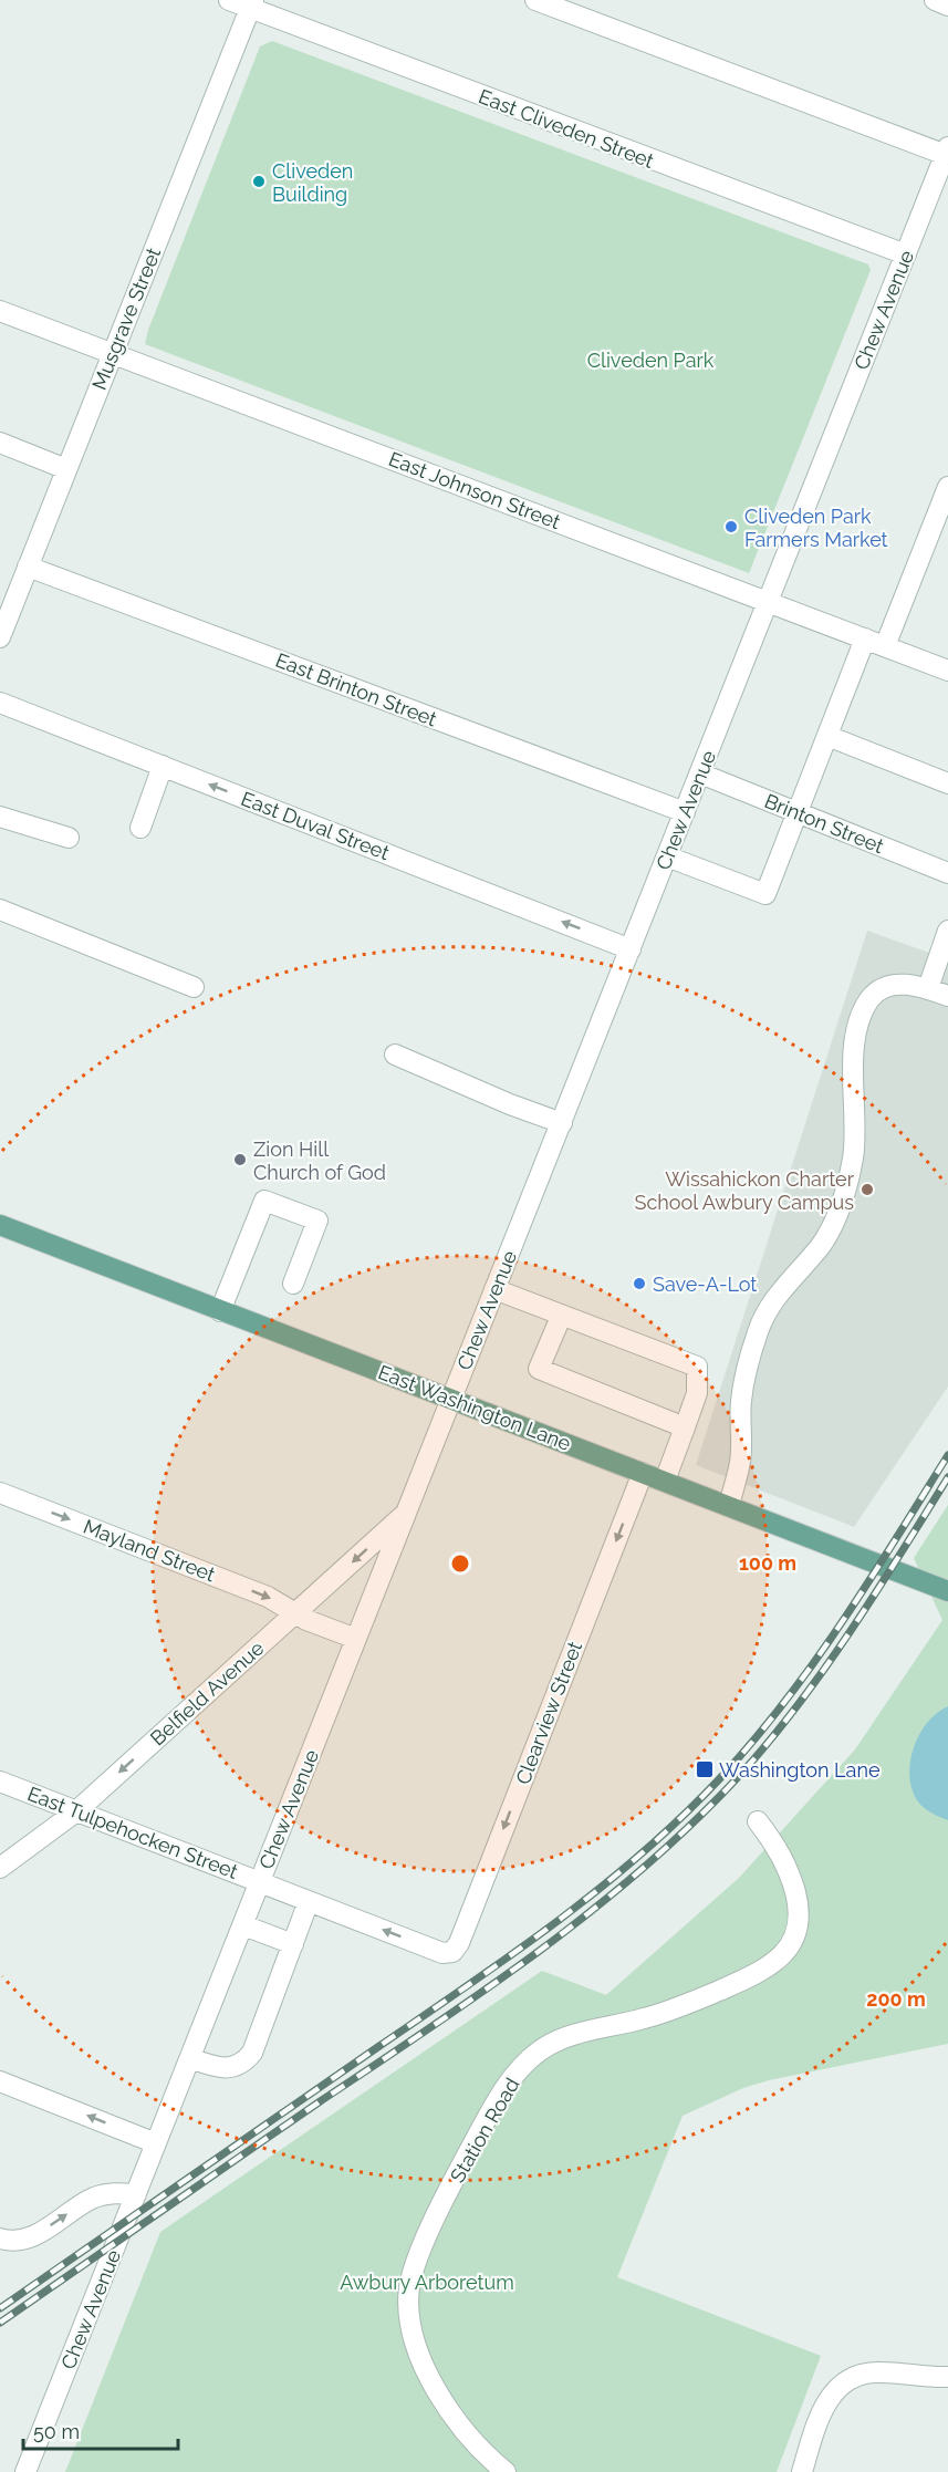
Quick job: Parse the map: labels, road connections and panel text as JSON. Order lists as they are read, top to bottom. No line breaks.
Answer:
{"streets":{"main road":["East Washington Lane"],"street":["East Cliveden Street","Chew Avenue","Musgrave Street","East Johnson Street","East Brinton Street","Brinton Street","East Duval Street","Mayland Street","Belfield Avenue","Clearview Street","East Tulpehocken Street","Station Road"]},"crossings":[["East Cliveden Street","Chew Avenue"],["East Cliveden Street","Musgrave Street"],["Chew Avenue","East Johnson Street"],["Chew Avenue","East Brinton Street"],["Chew Avenue","Brinton Street"],["Chew Avenue","East Duval Street"],["Chew Avenue","East Washington Lane"],["Chew Avenue","Mayland Street"],["Chew Avenue","Belfield Avenue"],["Chew Avenue","East Tulpehocken Street"],["Musgrave Street","East Johnson Street"],["Musgrave Street","East Brinton Street"],["East Washington Lane","Clearview Street"],["Mayland Street","Belfield Avenue"],["Belfield Avenue","East Tulpehocken Street"],["Clearview Street","East Tulpehocken Street"]],"one_way":["East Duval Street","Mayland Street","Belfield Avenue","Clearview Street"],"parks":["Cliveden Park","Awbury Arboretum"],"places":{"other":["Cliveden Building","Cliveden Park Farmers Market","Zion Hill Church of God","Wissahickon Charter School Awbury Campus","Save-A-Lot"],"transit":["Washington Lane"]},"scale_bar":"50 m","rings":["100 m","200 m"]}
